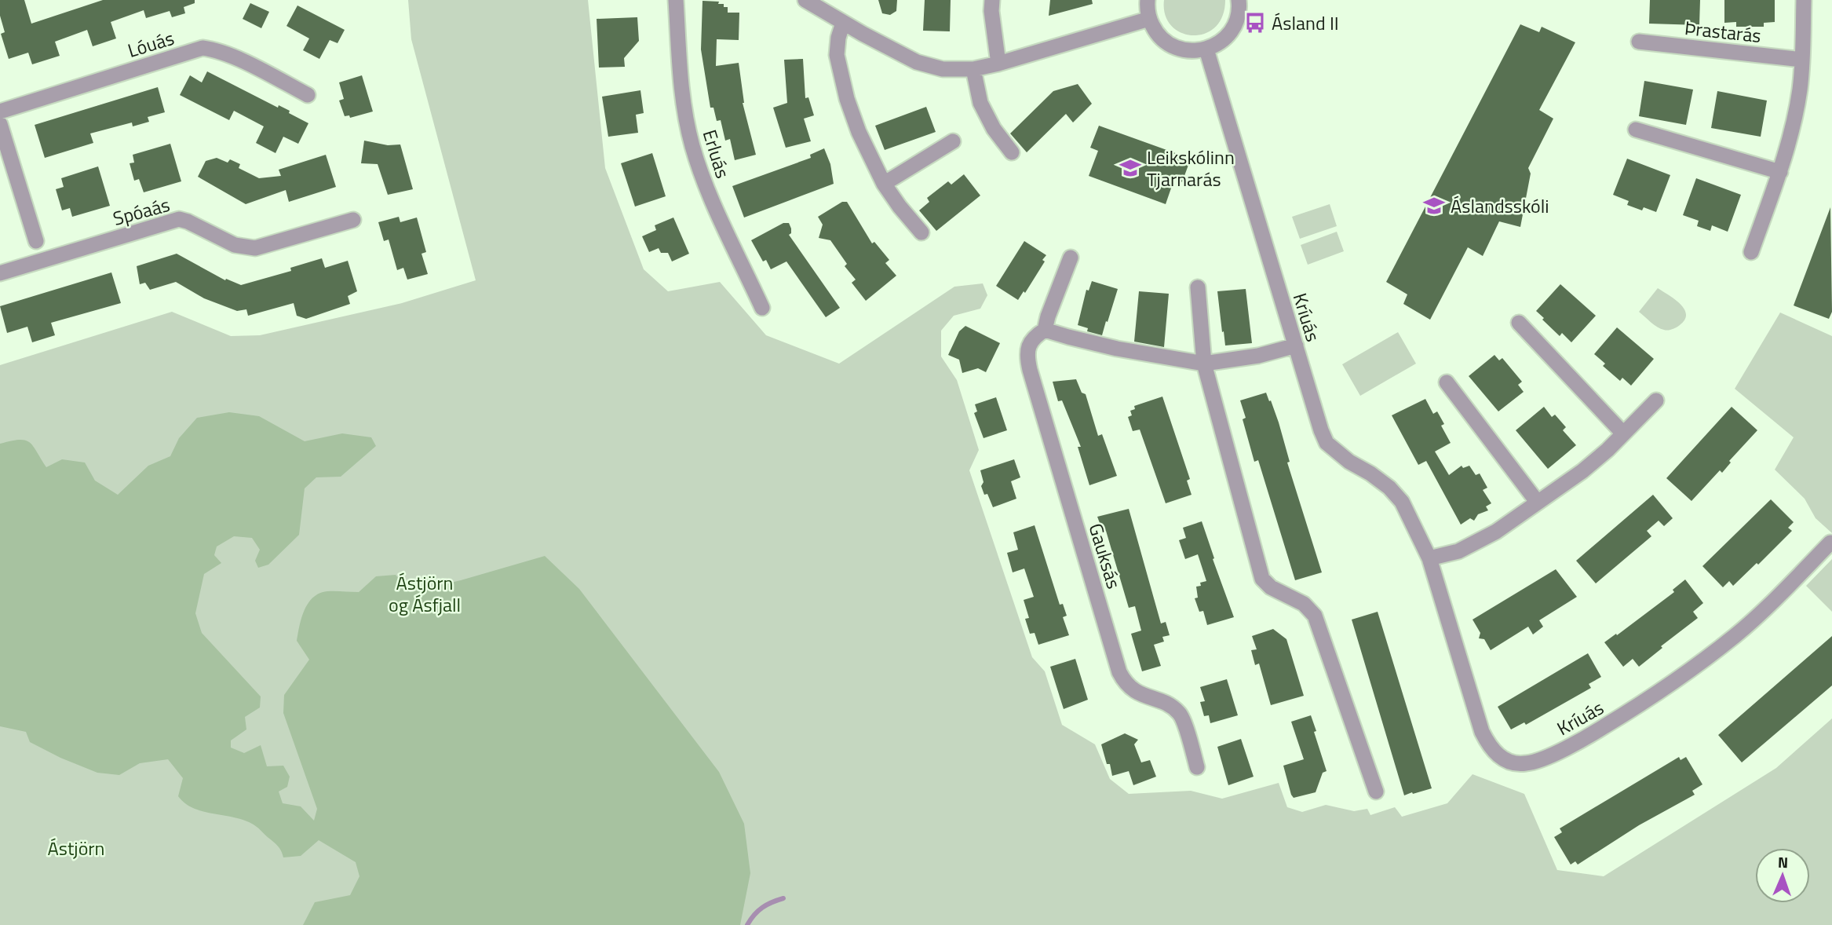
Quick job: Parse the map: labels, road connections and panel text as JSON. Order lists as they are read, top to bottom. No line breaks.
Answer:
{"streets":{"street":["Þrastarás","Lóuás","Erluás","Spóaás","Kríuás","Gauksás"]},"parks":["Ástjörn og Ásfjall","Ástjörn"],"places":{"bus stop":["Ásland II"],"school or university":["Leikskólinn Tjarnarás","Áslandsskóli"]},"north":"top"}
